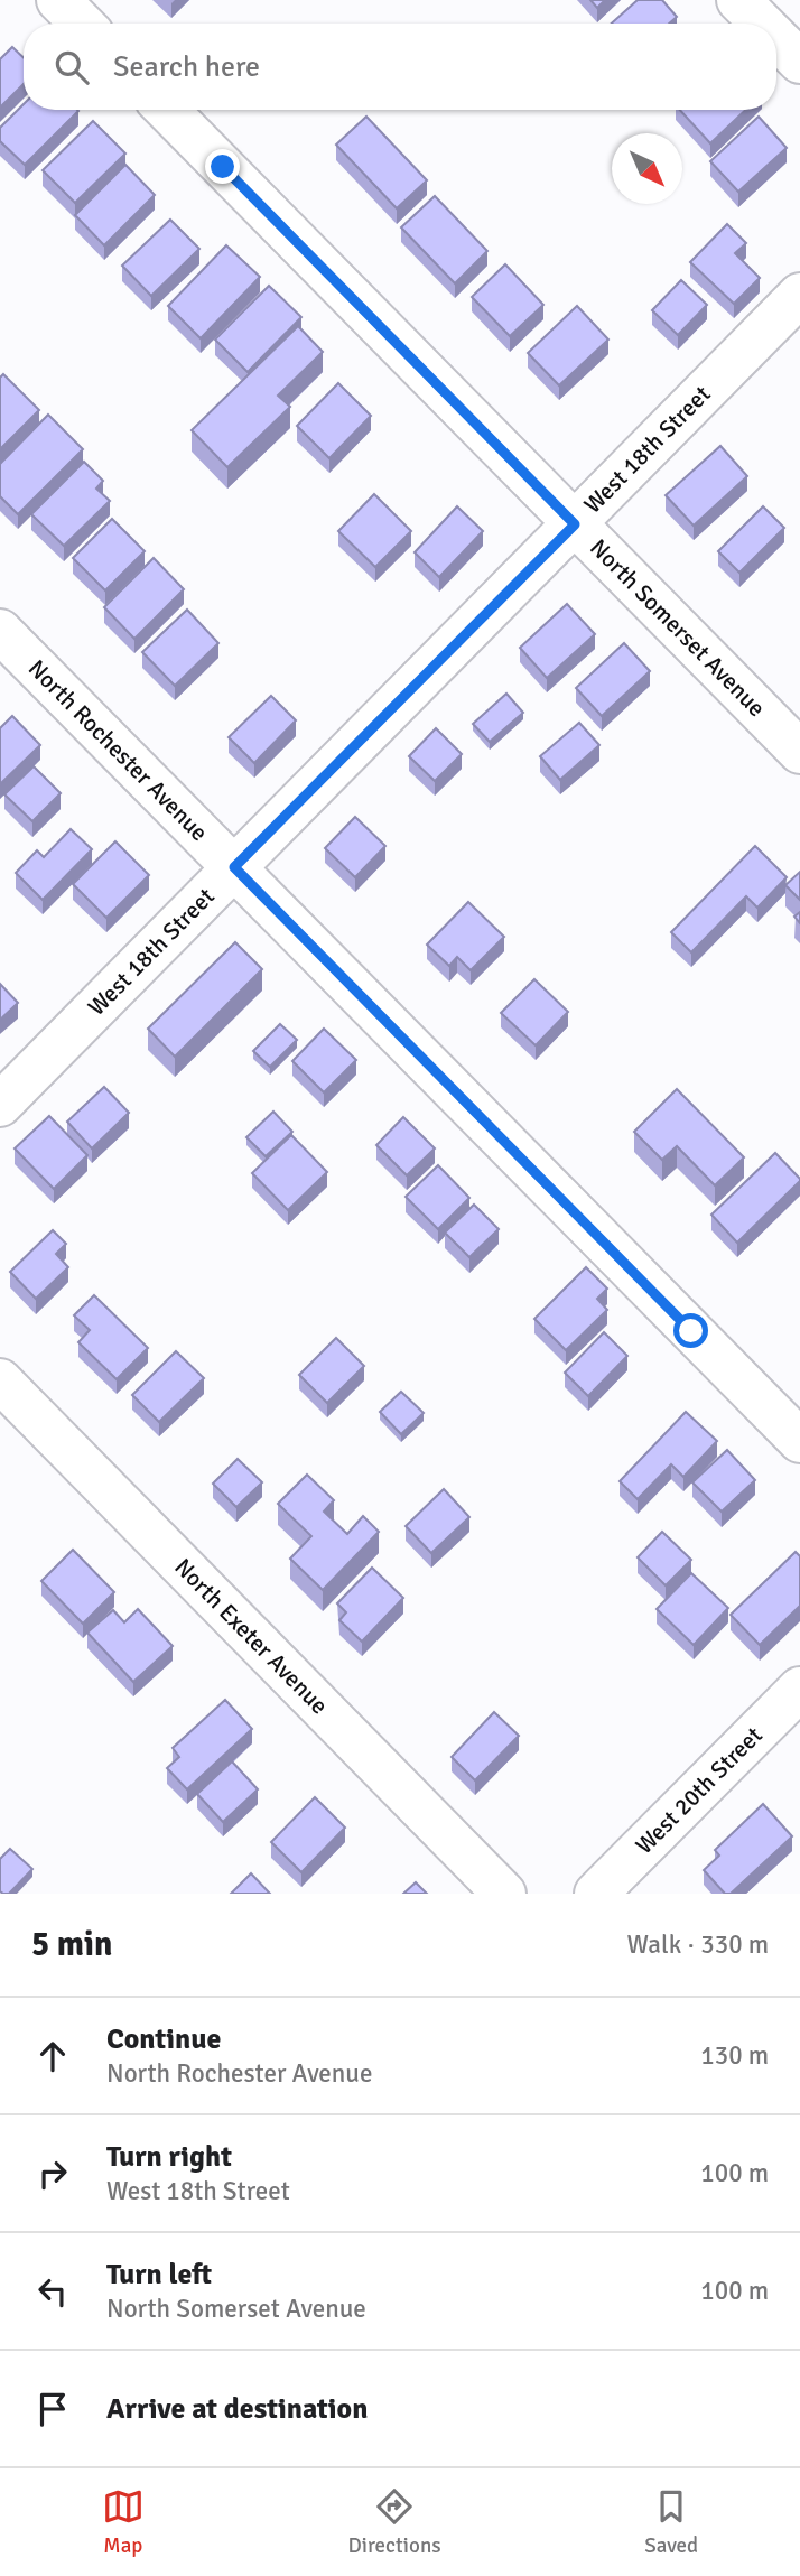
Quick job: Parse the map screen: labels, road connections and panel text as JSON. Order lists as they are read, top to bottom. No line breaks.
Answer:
{"streets":{"street":["West 18th Street","North Somerset Avenue","North Rochester Avenue","North Exeter Avenue","West 20th Street"]},"crossings":[["West 18th Street","North Somerset Avenue"],["West 18th Street","North Rochester Avenue"]],"north":"bottom right","page":{"search":"Search here","heading":["5 min","Walk · 330 m"],"list":[["Continue","North Rochester Avenue","130 m"],["Turn right","West 18th Street","100 m"],["Turn left","North Somerset Avenue","100 m"],"Arrive at destination"],"nav":["Map","Directions","Saved"]}}
